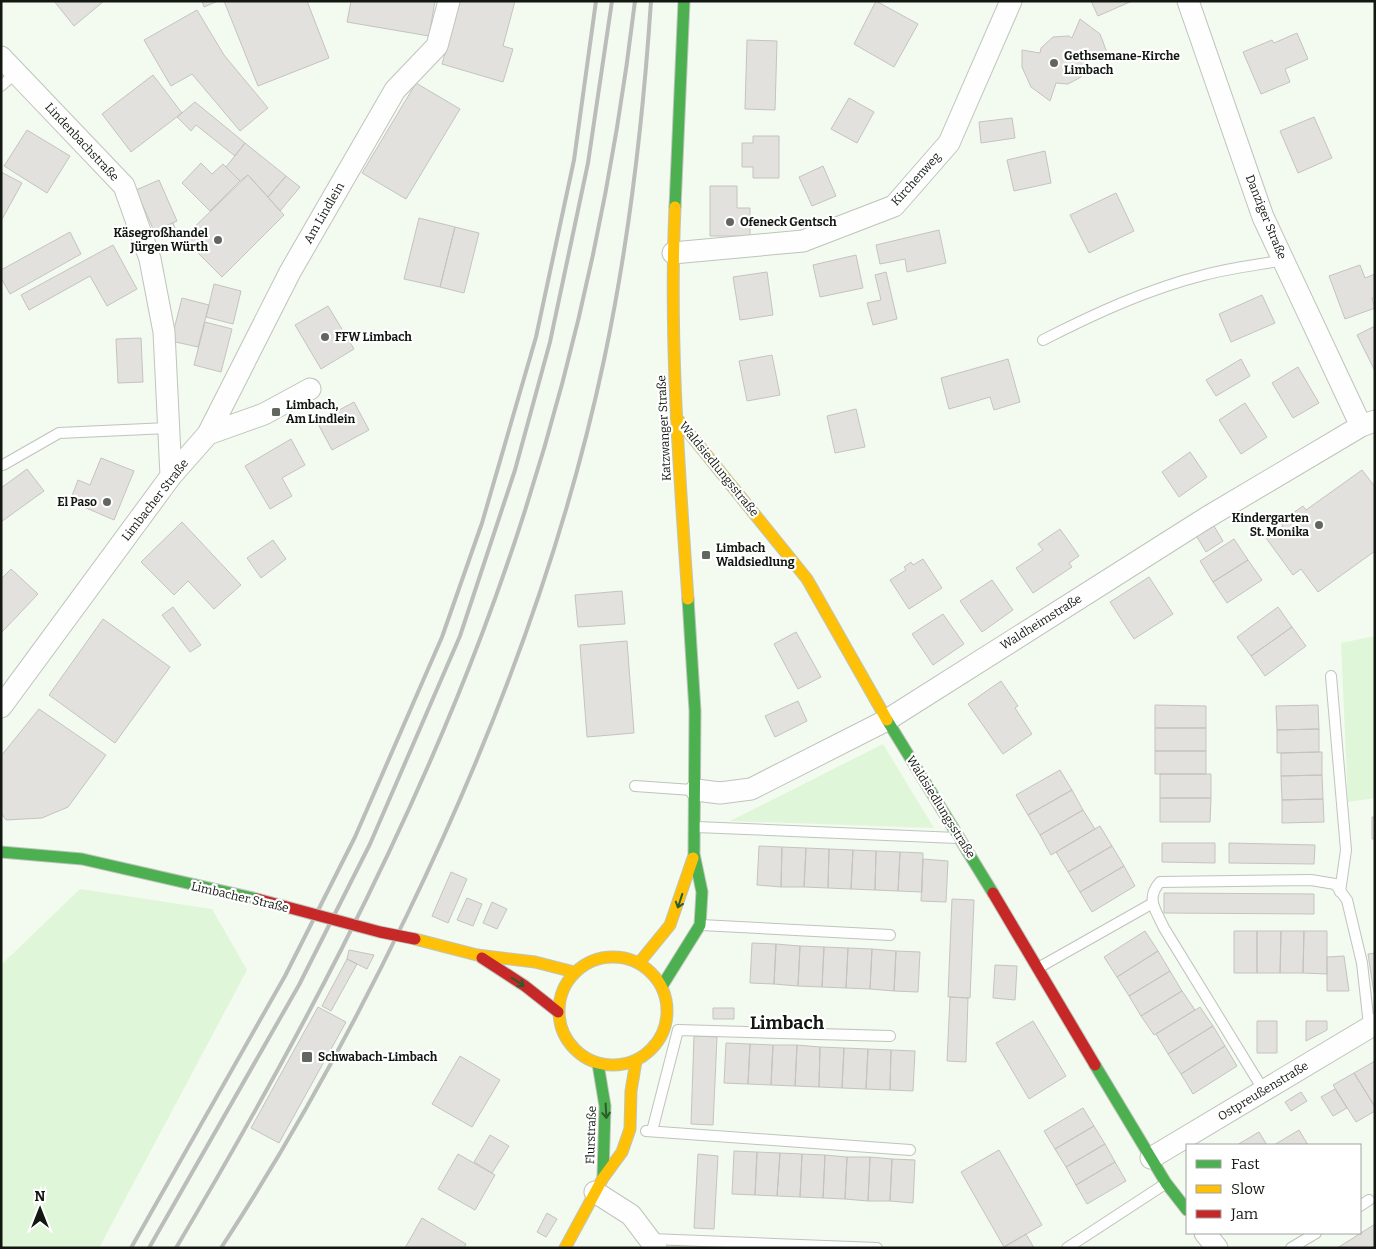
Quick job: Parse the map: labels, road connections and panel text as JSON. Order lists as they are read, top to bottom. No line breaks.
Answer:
{"streets":{"main road":["Katzwanger Straße","Waldsiedlungsstraße","Limbacher Straße","Flurstraße"],"street":["Lindenbachstraße","Kirchenweg","Am Lindlein","Danziger Straße","Waldheimstraße","Ostpreußenstraße"]},"crossings":[["Lindenbachstraße","Limbacher Straße"],["Kirchenweg","Katzwanger Straße"],["Am Lindlein","Limbacher Straße"],["Danziger Straße","Waldheimstraße"],["Katzwanger Straße","Waldsiedlungsstraße"],["Katzwanger Straße","Limbacher Straße"],["Katzwanger Straße","Waldheimstraße"],["Katzwanger Straße","Flurstraße"],["Waldsiedlungsstraße","Waldheimstraße"],["Waldsiedlungsstraße","Ostpreußenstraße"],["Limbacher Straße","Flurstraße"]],"districts":["Limbach"],"places":{"other":["Gethsemane-Kirche Limbach","Ofeneck Gentsch","Käsegroßhandel Jürgen Würth","FFW Limbach","El Paso","Kindergarten St. Monika"],"transit":["Limbach, Am Lindlein","Limbach Waldsiedlung","Schwabach-Limbach"]},"legend":["Fast","Slow","Jam"],"north":"top"}
